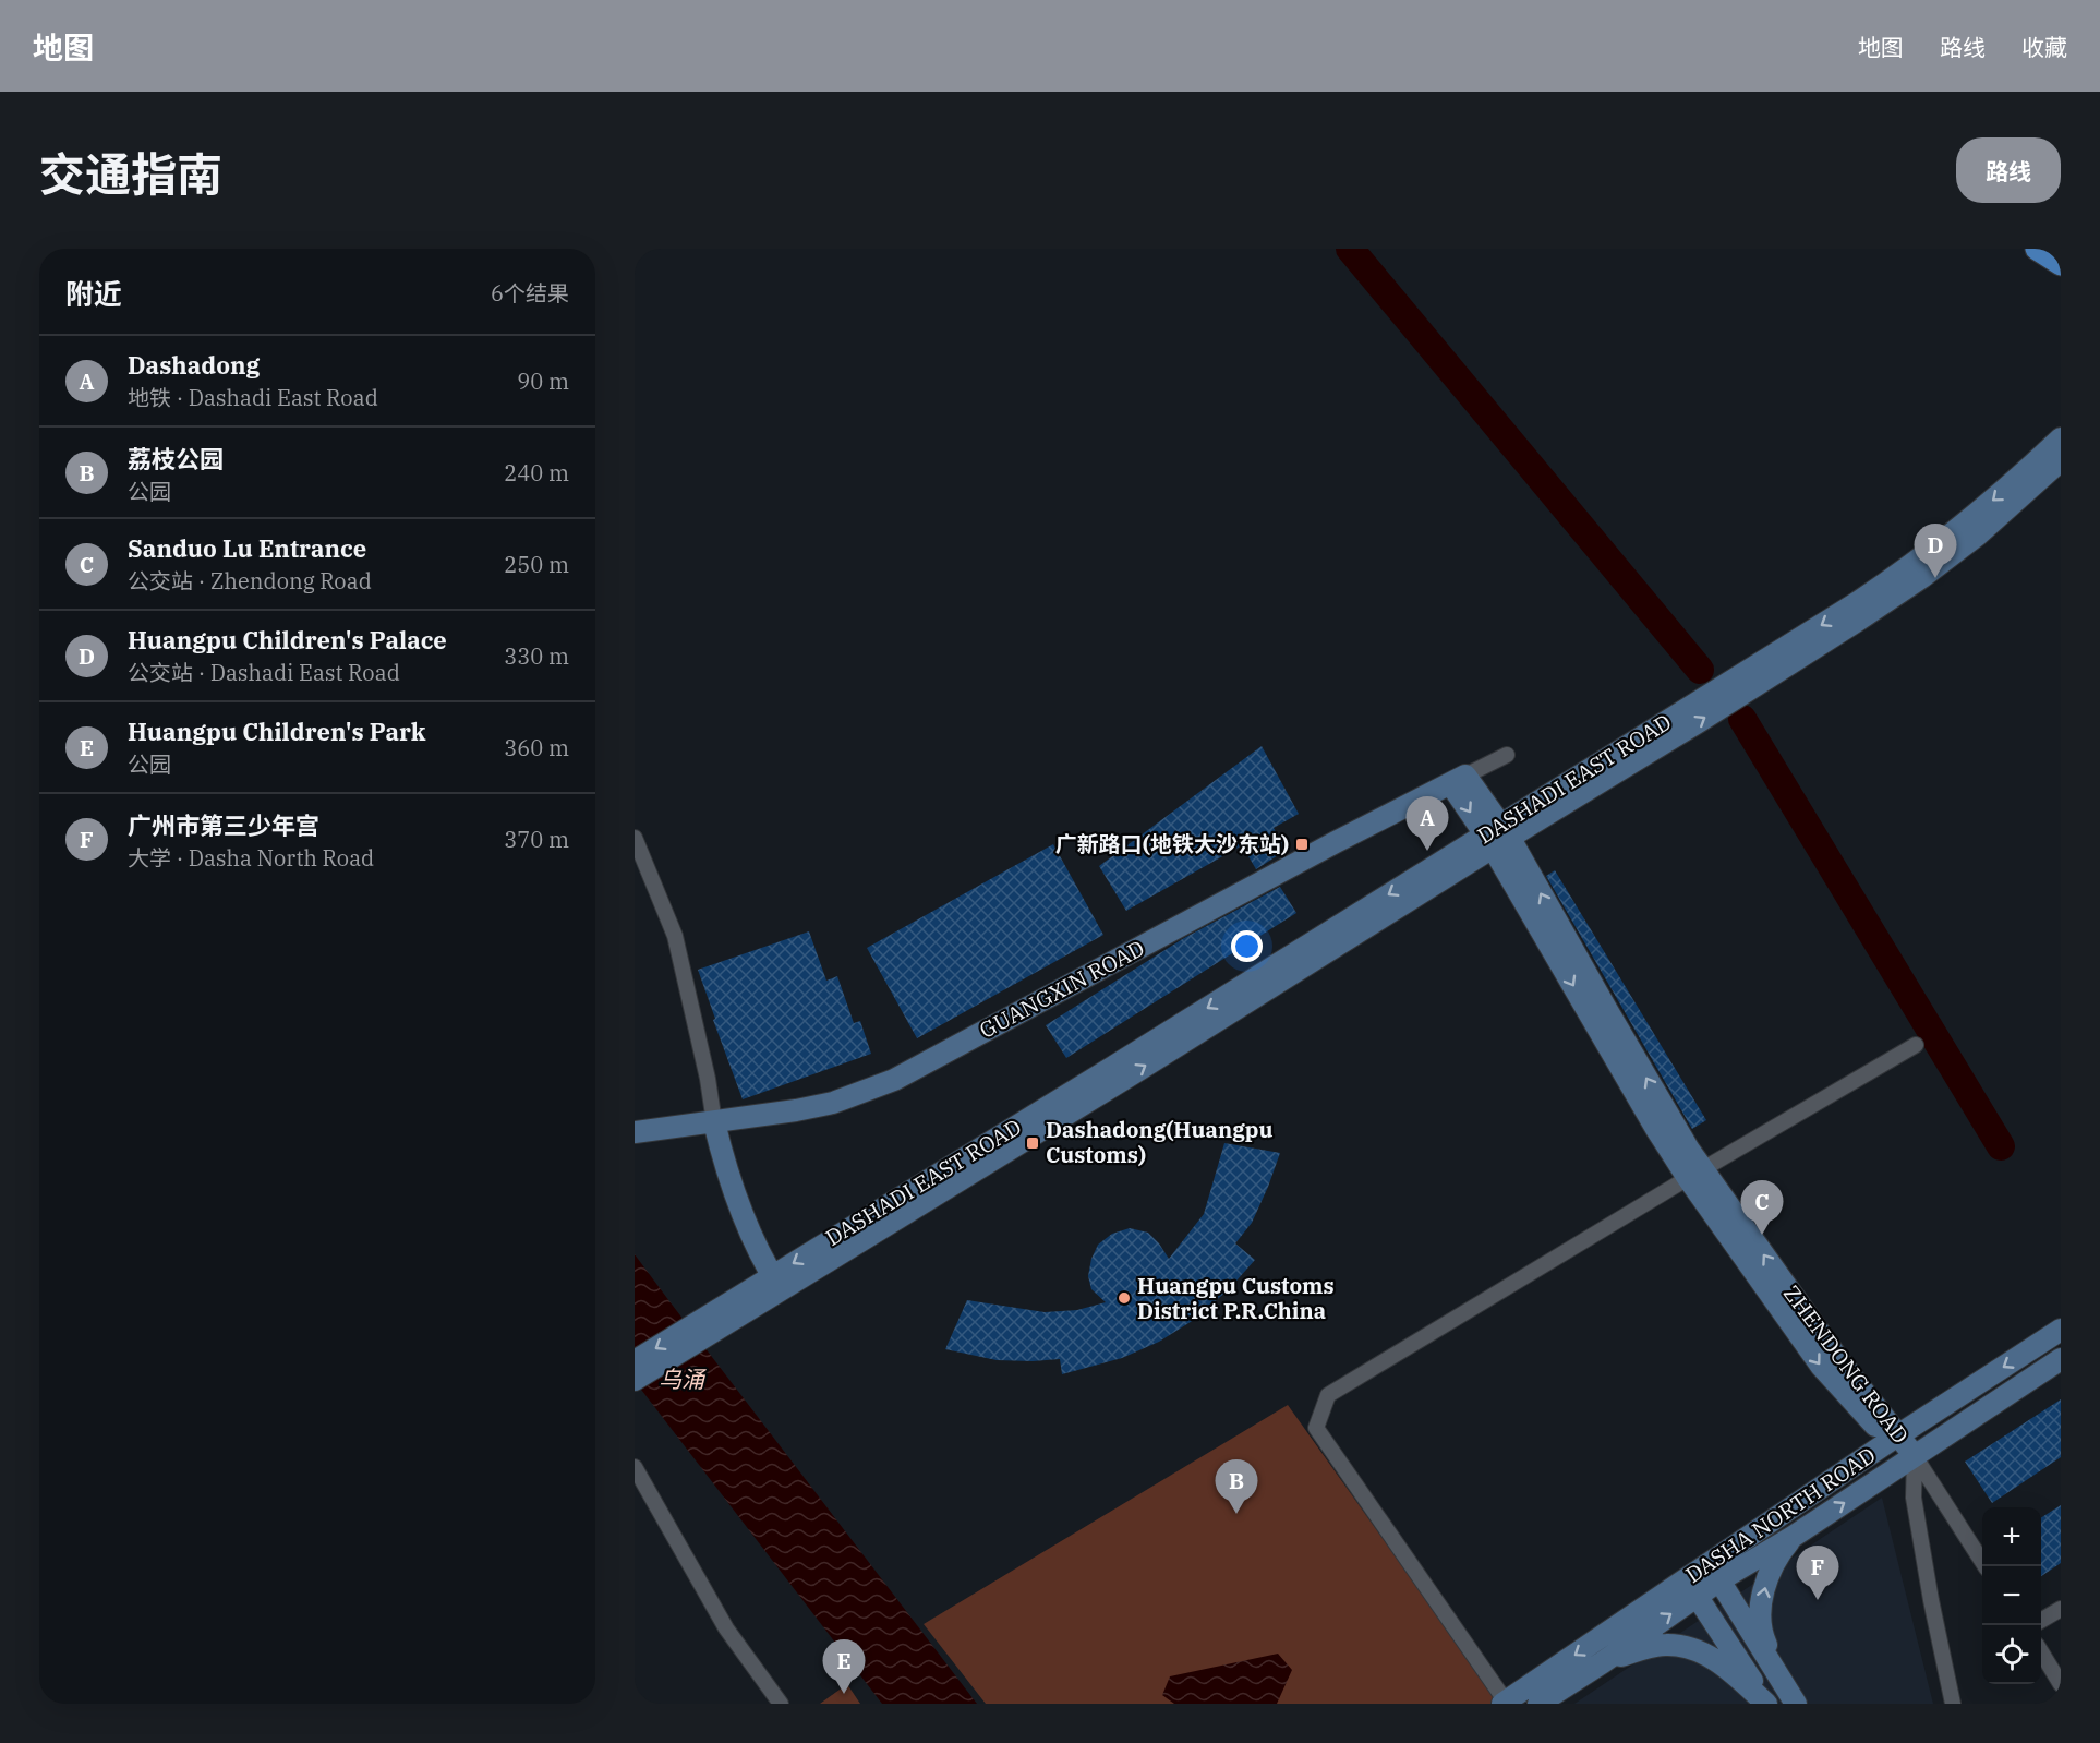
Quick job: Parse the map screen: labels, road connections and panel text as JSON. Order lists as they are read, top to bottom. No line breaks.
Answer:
{"streets":{"street":["DASHADI EAST ROAD","GUANGXIN ROAD","ZHENDONG ROAD","DASHA NORTH ROAD"]},"crossings":[["DASHADI EAST ROAD","ZHENDONG ROAD"],["GUANGXIN ROAD","ZHENDONG ROAD"],["ZHENDONG ROAD","DASHA NORTH ROAD"]],"water":["乌涌"],"places":{"transit":["广新路口(地铁大沙东站)","Dashadong(Huangpu Customs)"],"other":["Huangpu Customs District P.R.China"]},"page":{"header":"地图","nav":["地图","路线","收藏"],"title":"交通指南","buttons":"路线","heading":["附近","6个结果"],"list":[{"mark":"A","name":"Dashadong","note":"地铁 · Dashadi East Road","value":"90 m"},{"mark":"B","name":"荔枝公园","note":"公园","value":"240 m"},{"mark":"C","name":"Sanduo Lu Entrance","note":"公交站 · Zhendong Road","value":"250 m"},{"mark":"D","name":"Huangpu Children's Palace","note":"公交站 · Dashadi East Road","value":"330 m"},{"mark":"E","name":"Huangpu Children's Park","note":"公园","value":"360 m"},{"mark":"F","name":"广州市第三少年宫","note":"大学 · Dasha North Road","value":"370 m"}],"pins":["D","A","C","B","F","E"],"map_buttons":["+","−"]}}
